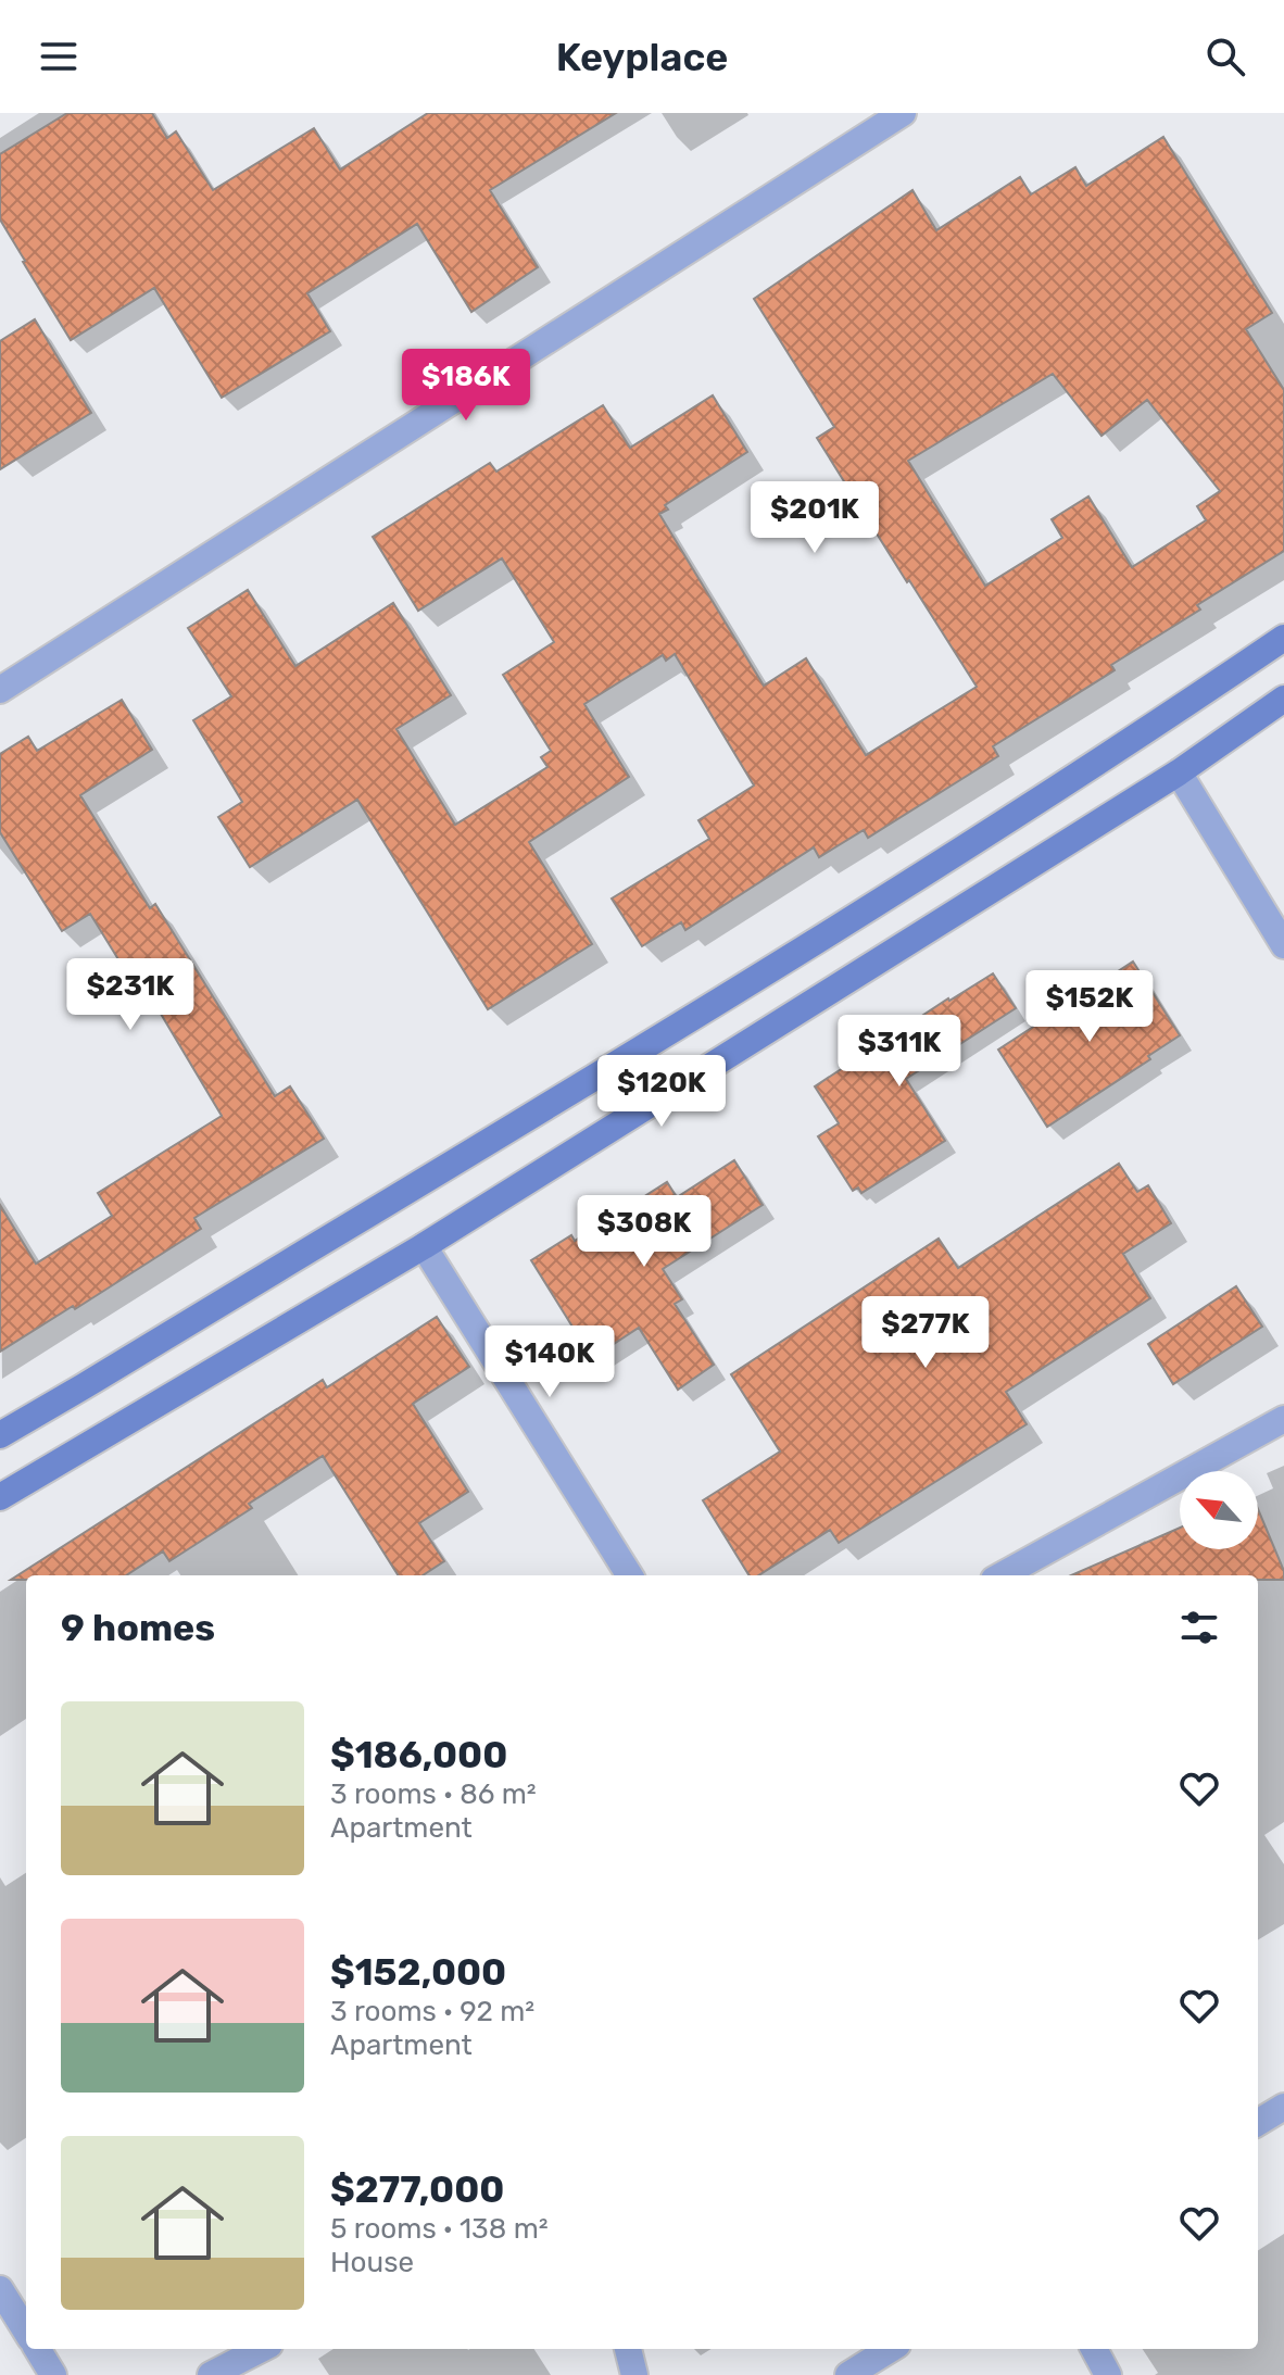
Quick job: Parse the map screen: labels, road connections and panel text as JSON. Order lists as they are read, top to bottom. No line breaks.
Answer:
{"north":"top left","page":{"header":"Keyplace","price":["$186K","$201K","$231K","$152K","$311K","$120K","$308K","$277K","$140K"],"heading":"9 homes","list":[{"name":"$186,000","note":"3 rooms · 86 m² · Apartment"},{"name":"$152,000","note":"3 rooms · 92 m² · Apartment"},{"name":"$277,000","note":"5 rooms · 138 m² · House"}]}}
